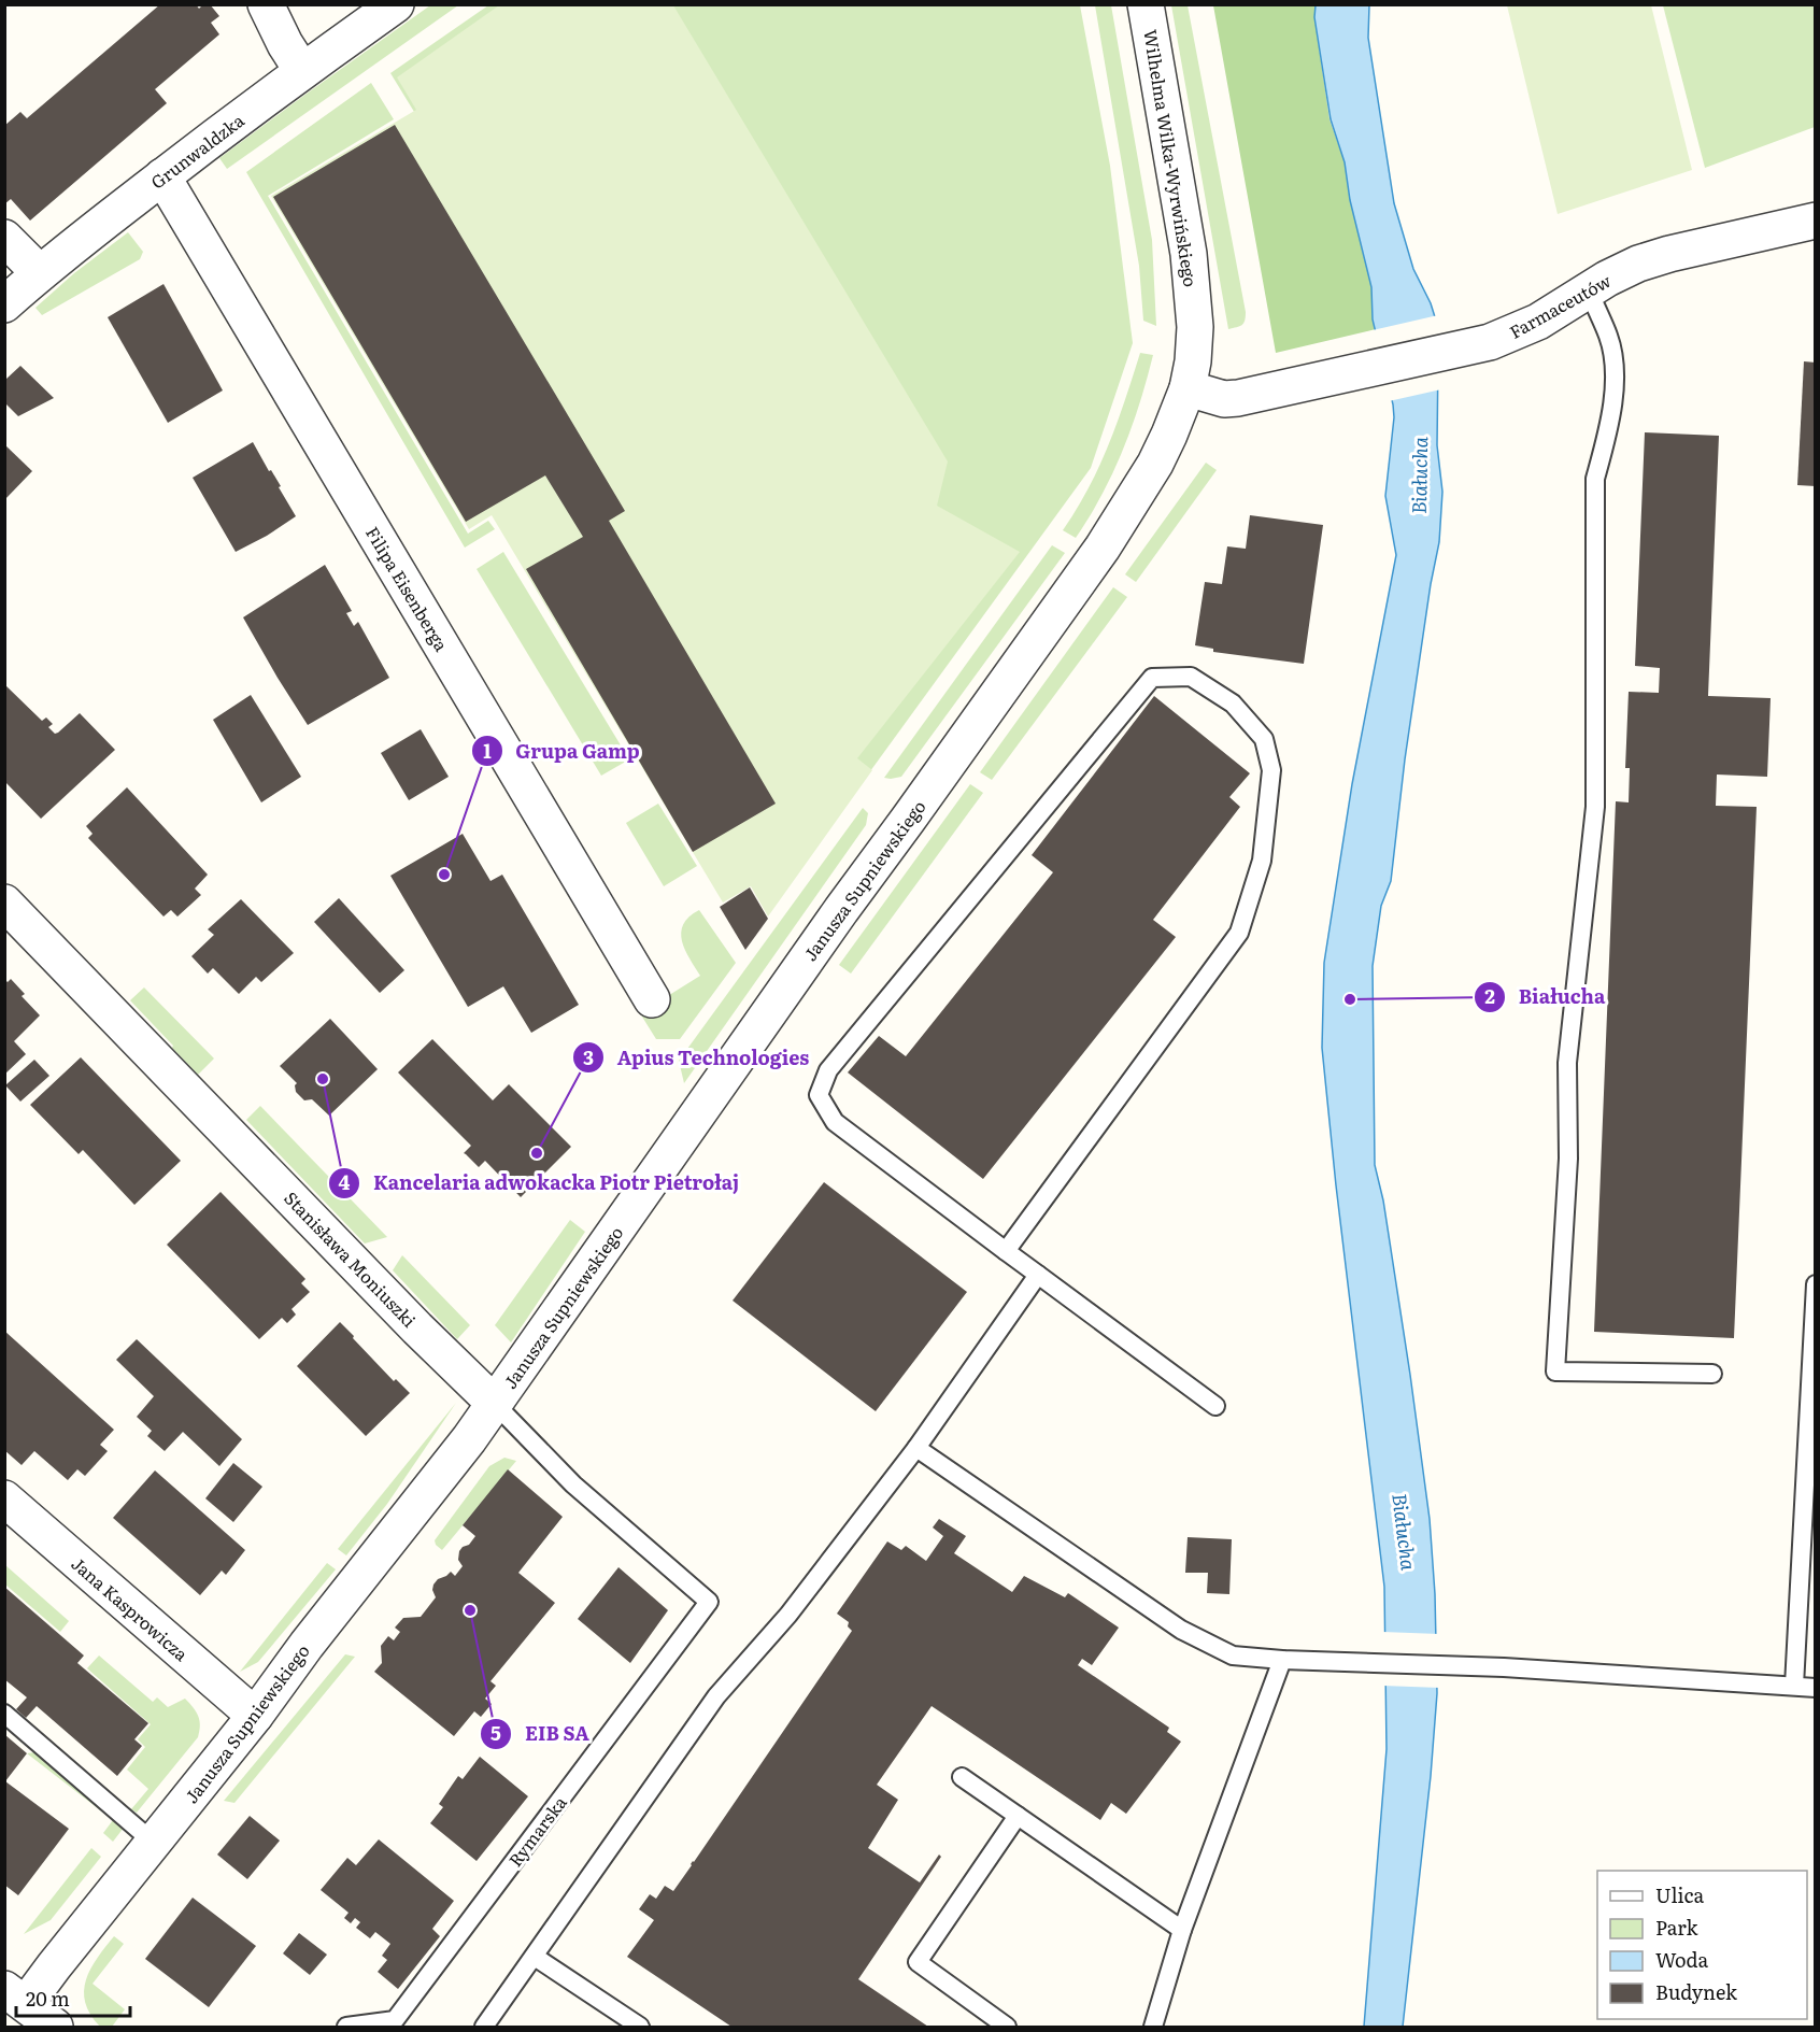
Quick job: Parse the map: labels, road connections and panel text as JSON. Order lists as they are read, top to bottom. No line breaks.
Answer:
{"streets":{"street":["Grunwaldzka","Wilhelma Wilka-Wyrwińskiego","Farmaceutów","Filipa Eisenberga","Janusza Supniewskiego","Stanisława Moniuszki","Jana Kasprowicza"],"lane":["Rymarska"]},"crossings":[["Grunwaldzka","Filipa Eisenberga"],["Wilhelma Wilka-Wyrwińskiego","Farmaceutów"],["Wilhelma Wilka-Wyrwińskiego","Janusza Supniewskiego"],["Farmaceutów","Janusza Supniewskiego"],["Janusza Supniewskiego","Stanisława Moniuszki"],["Janusza Supniewskiego","Jana Kasprowicza"],["Stanisława Moniuszki","Rymarska"]],"water":["Białucha"],"places":["Grupa Gamp","Białucha","Kancelaria adwokacka Piotr Pietrołaj","Apius Technologies","EIB SA"],"legend":["Ulica","Park","Woda","Budynek"],"scale_bar":"20 m"}
